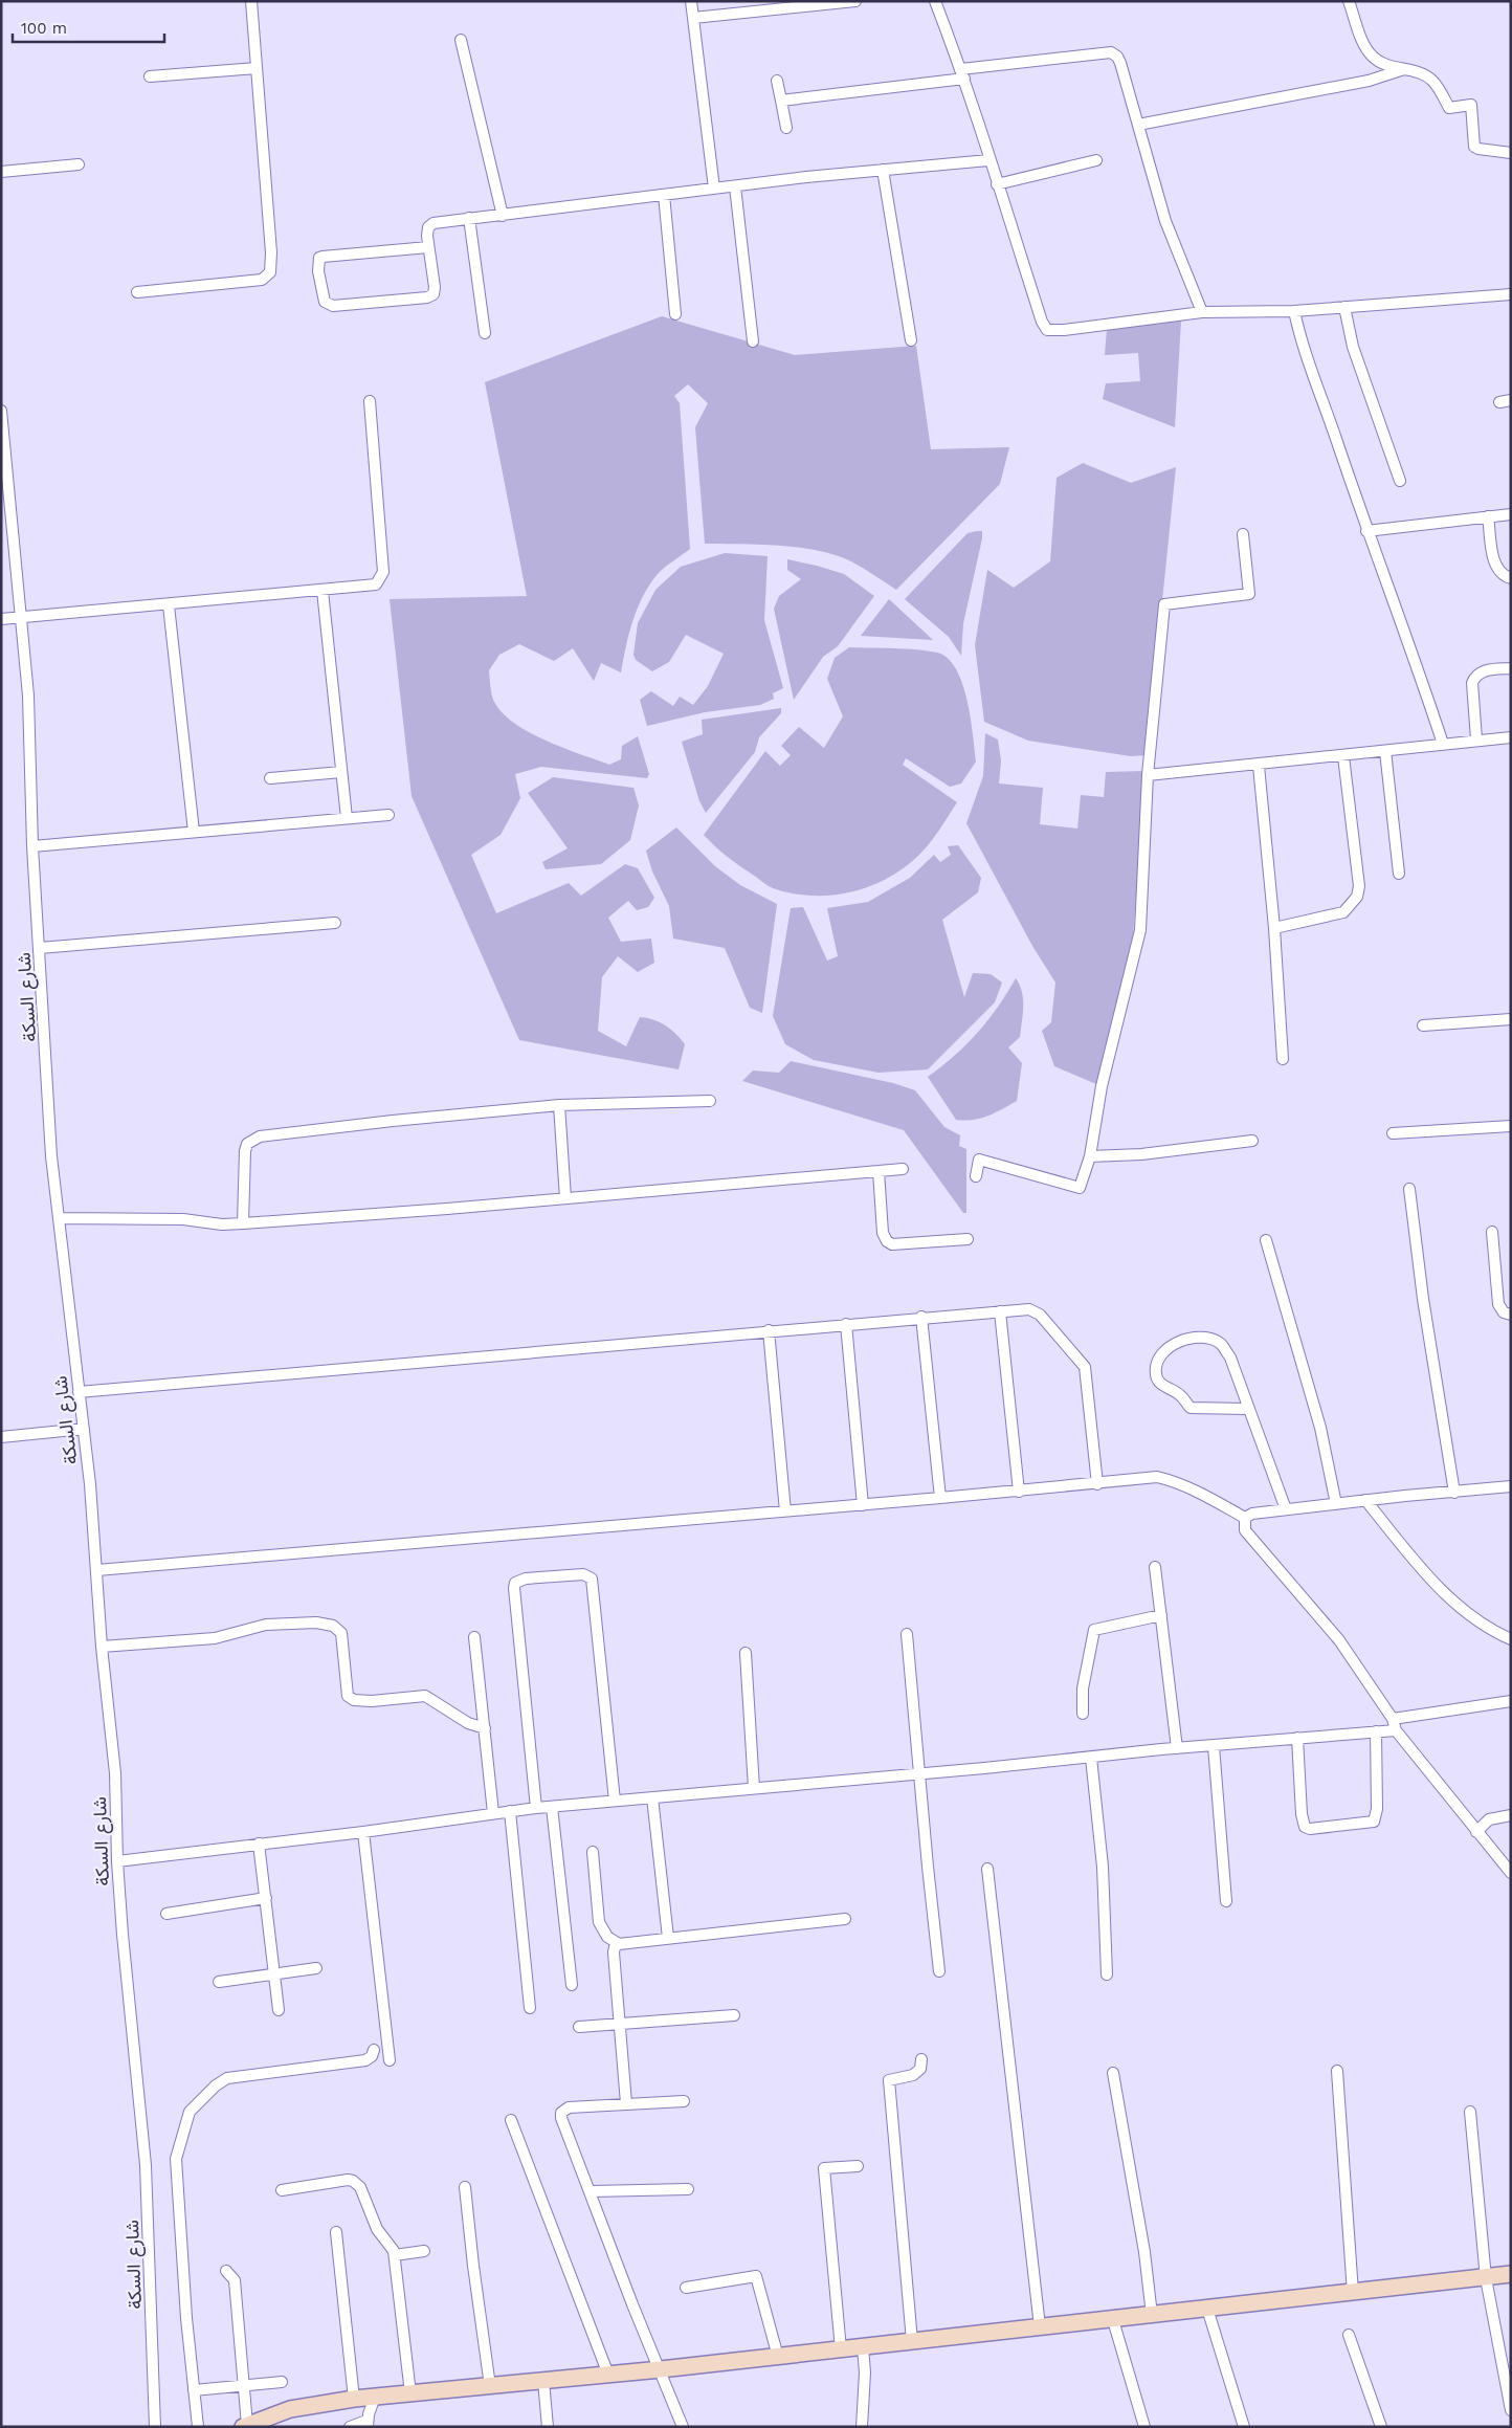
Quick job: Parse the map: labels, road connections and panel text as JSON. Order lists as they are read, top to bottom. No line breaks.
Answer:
{"streets":{"street":["شارع السكة"]},"scale_bar":"100 m"}
